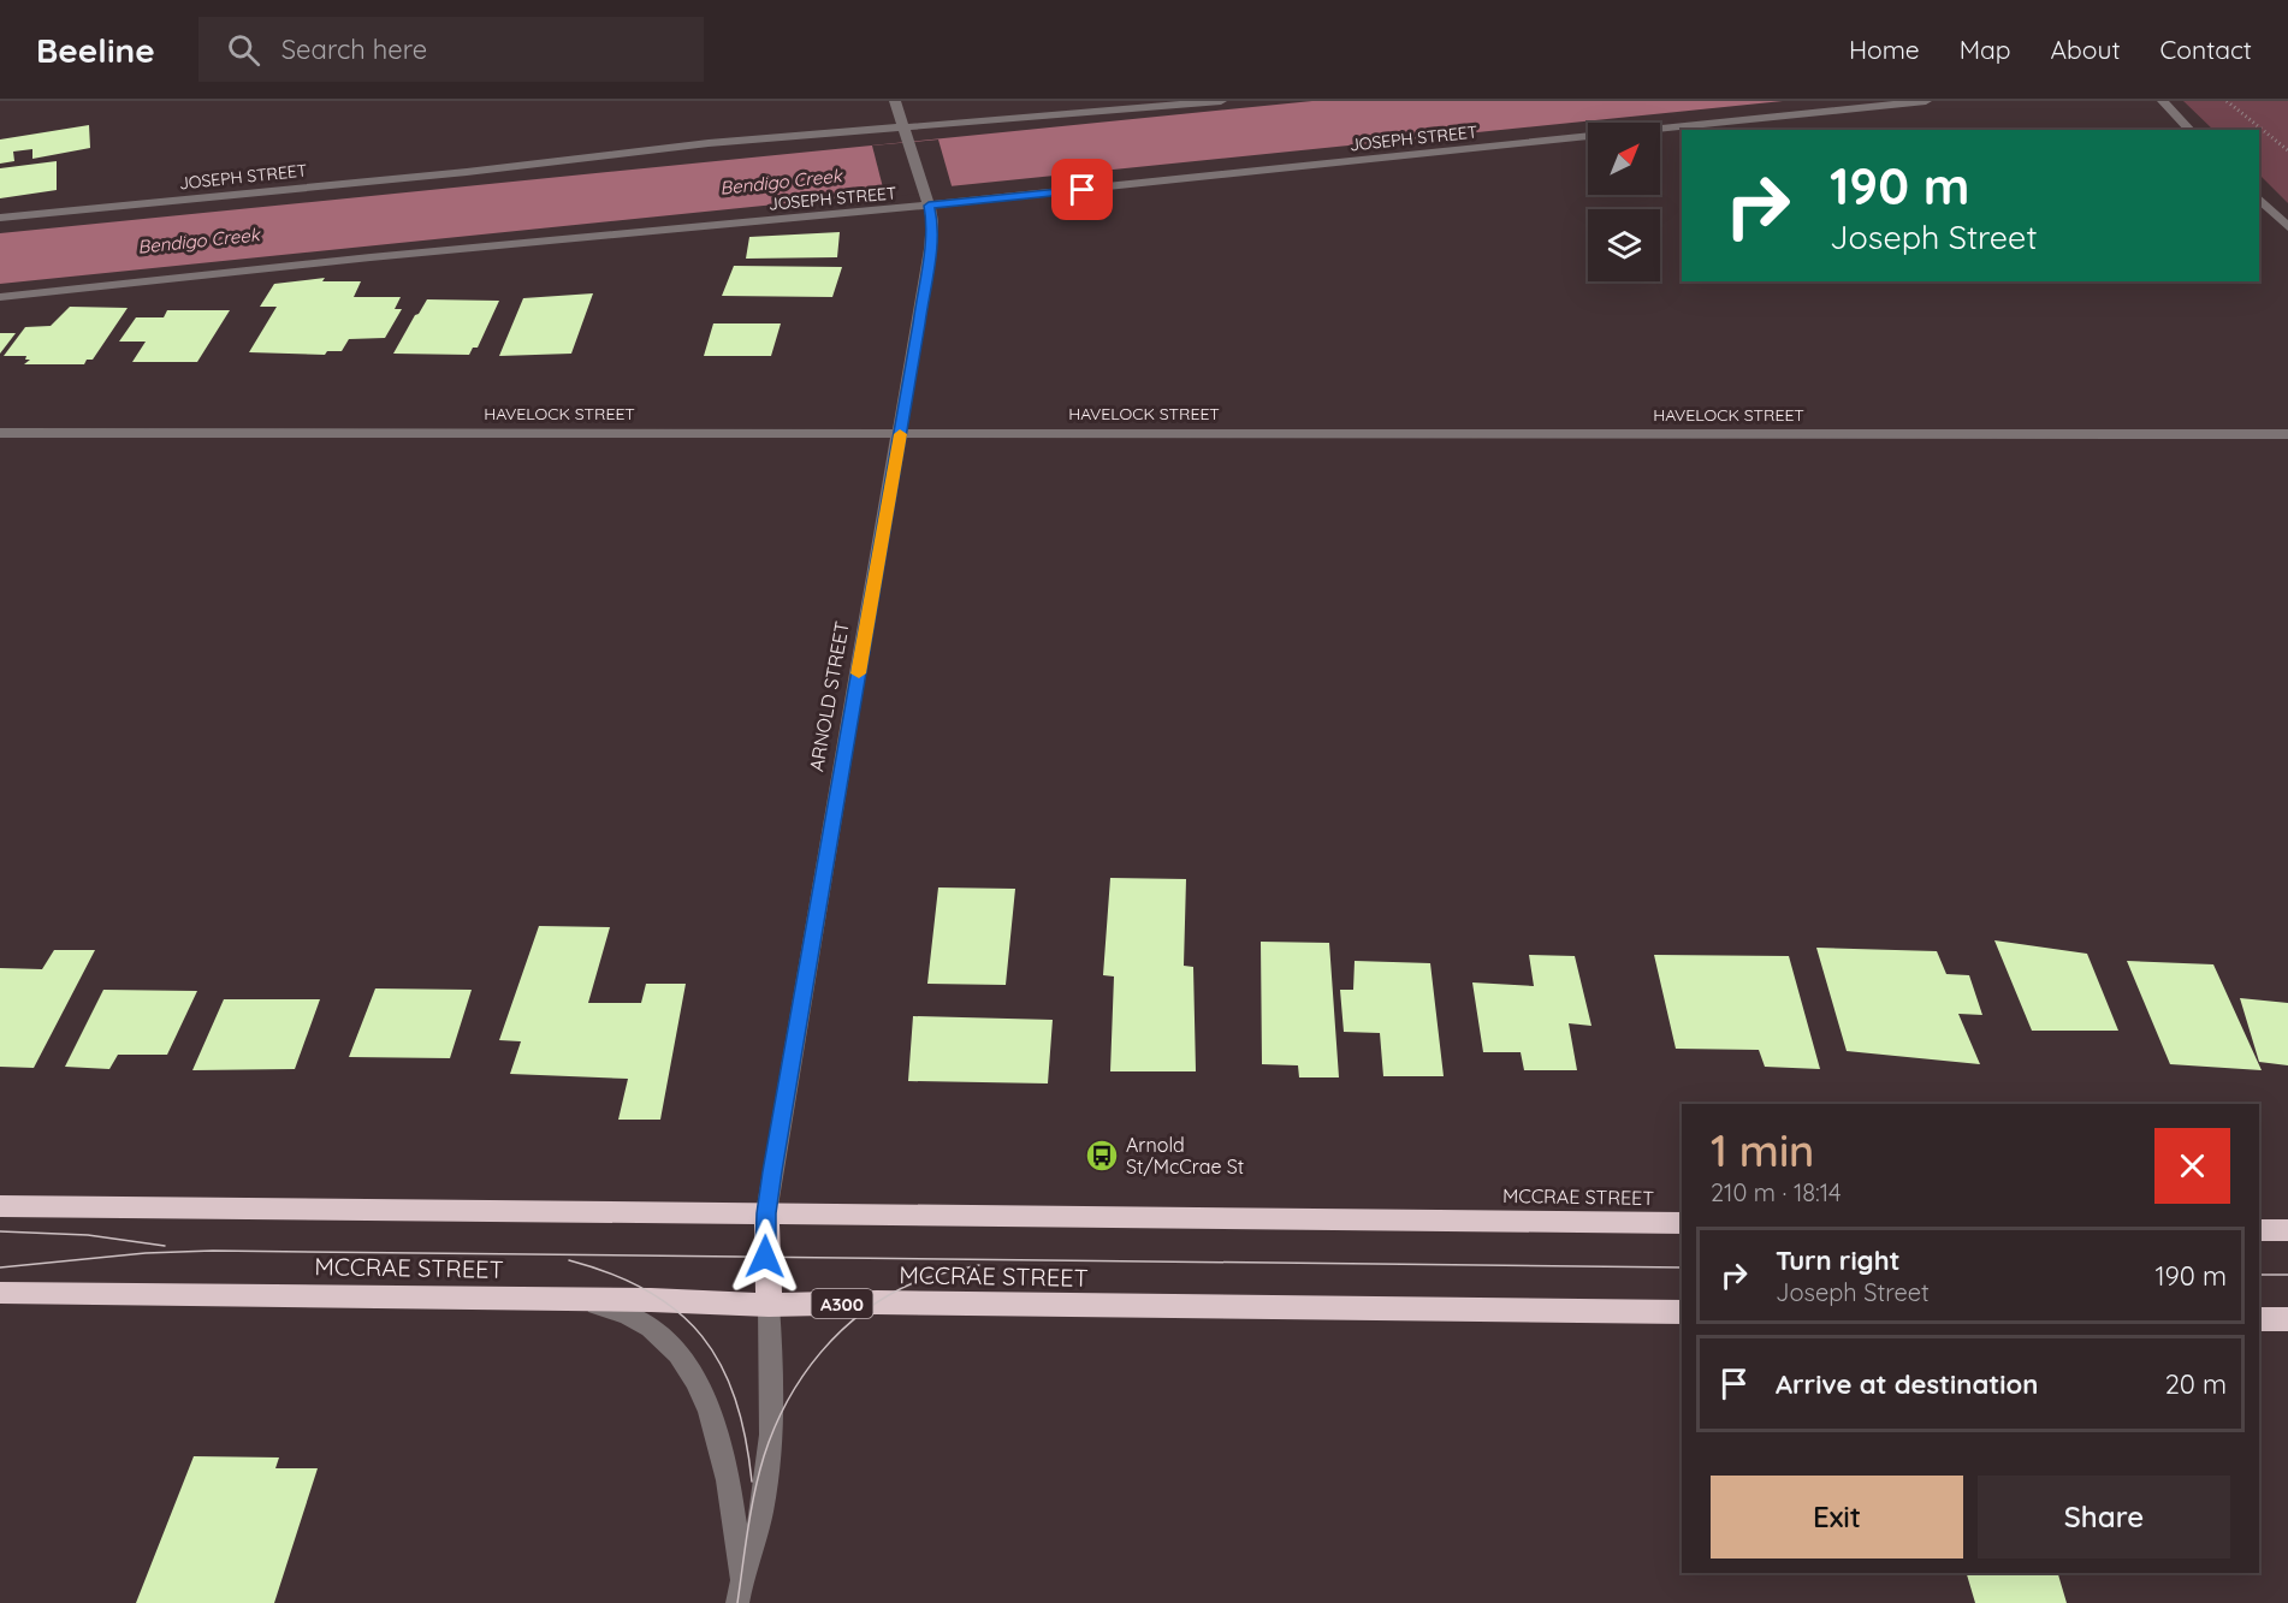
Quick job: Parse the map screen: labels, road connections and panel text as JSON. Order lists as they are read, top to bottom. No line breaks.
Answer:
{"streets":{"highway":["ARNOLD STREET","MCCRAE STREET","A300"],"street":["JOSEPH STREET","HAVELOCK STREET"]},"crossings":[["JOSEPH STREET","ARNOLD STREET"],["HAVELOCK STREET","ARNOLD STREET"],["ARNOLD STREET","MCCRAE STREET"]],"water":["Bendigo Creek"],"places":{"bus stop":["Arnold St/McCrae St"]},"north":"top right","page":{"header":"Beeline","search":"Search here","nav":["Home","Map","About","Contact"],"turn":["190 m","Joseph Street"],"heading":["1 min","210 m · 18:14"],"list":[{"name":"Turn right","note":"Joseph Street","value":"190 m"},{"name":"Arrive at destination","value":"20 m"}],"buttons":["Exit","Share"]}}
